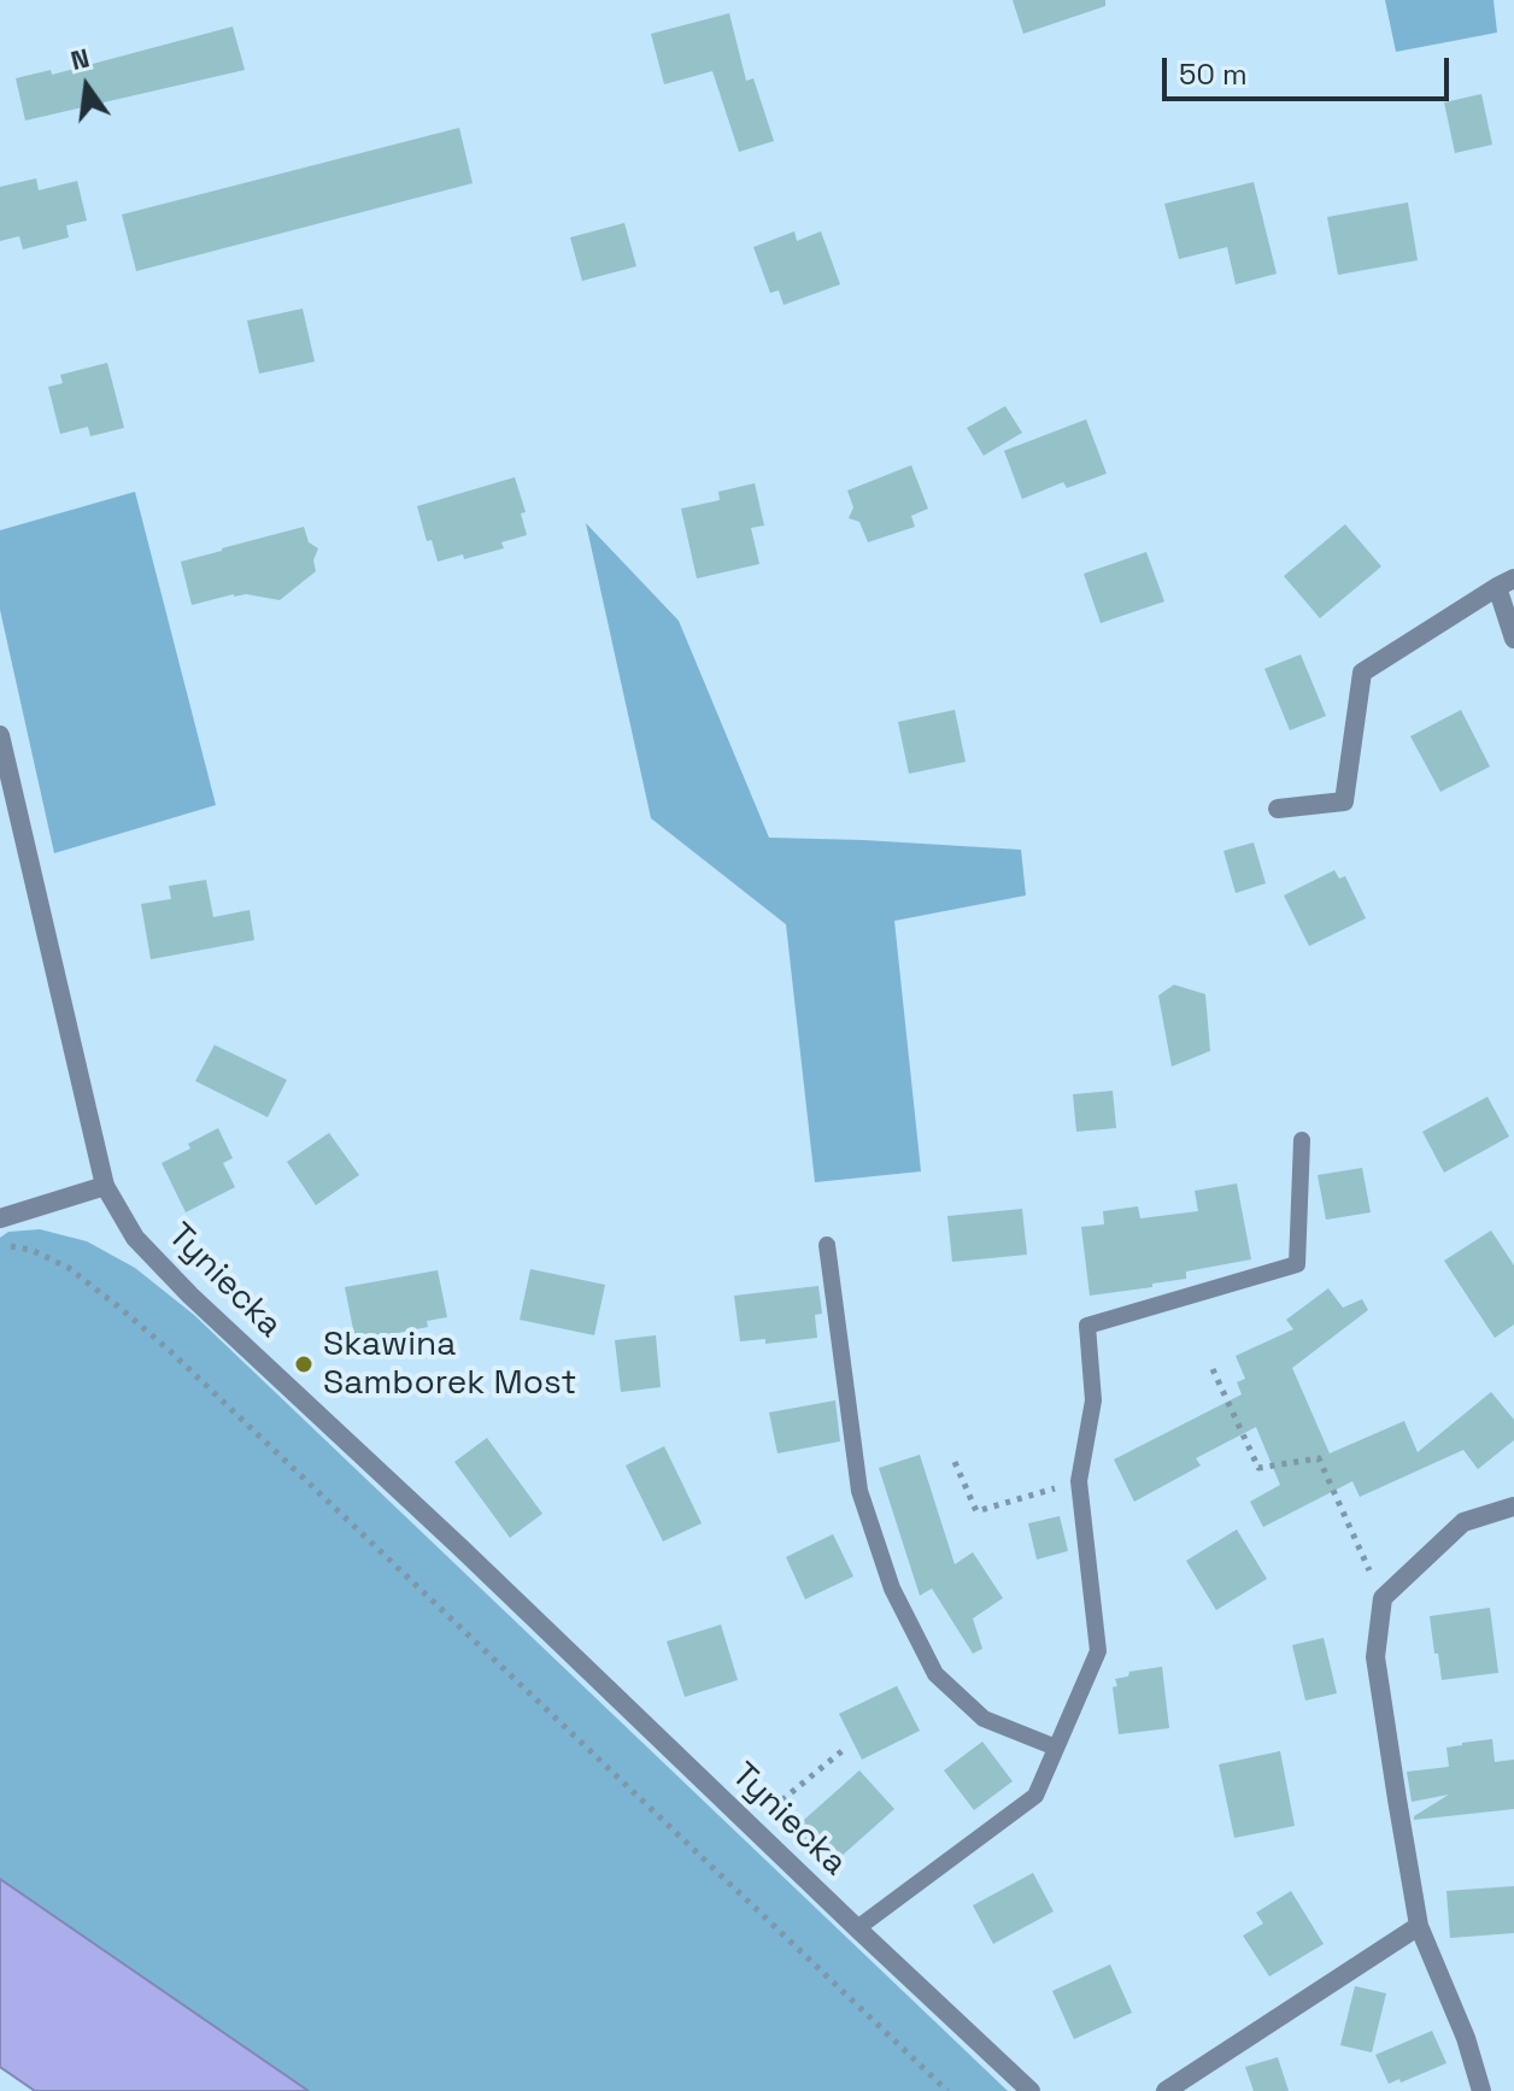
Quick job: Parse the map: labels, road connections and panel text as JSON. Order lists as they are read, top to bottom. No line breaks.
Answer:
{"streets":{"street":["Tyniecka"]},"places":["Skawina Samborek Most"],"scale_bar":"50 m","north":"top"}
